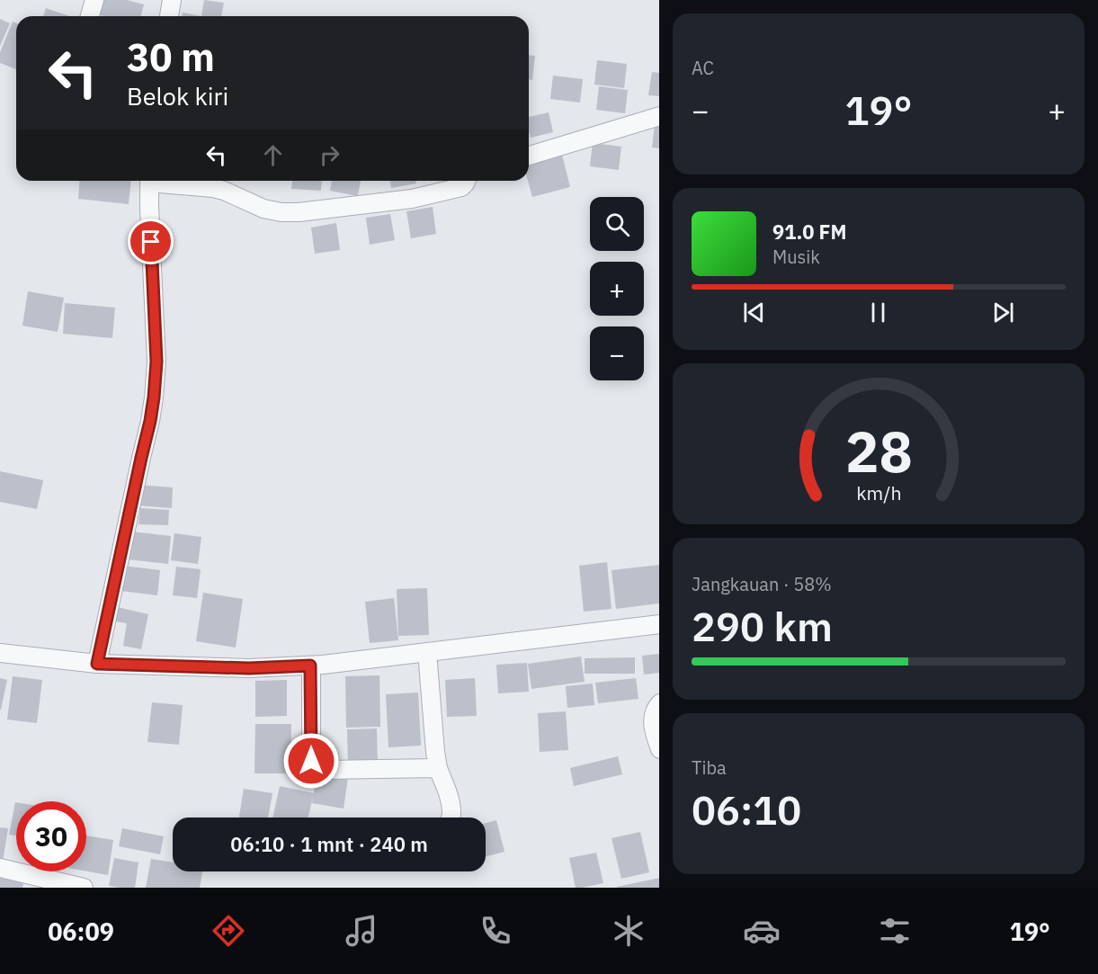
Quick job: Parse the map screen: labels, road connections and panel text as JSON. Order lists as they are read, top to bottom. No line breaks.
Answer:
{"page":{"tile":["AC",["Jangkauan · 58%","290 km"],["Tiba","06:10"]],"turn":["30 m","Belok kiri"],"heat":["−","19°","+"],"map_buttons":["+","−"],"song":["91.0 FM","Musik"],"limit":"30","trip":"06:10 · 1 mnt · 240 m","tabs":["06:09","19°"],"gauge":["28","km/h"]}}
